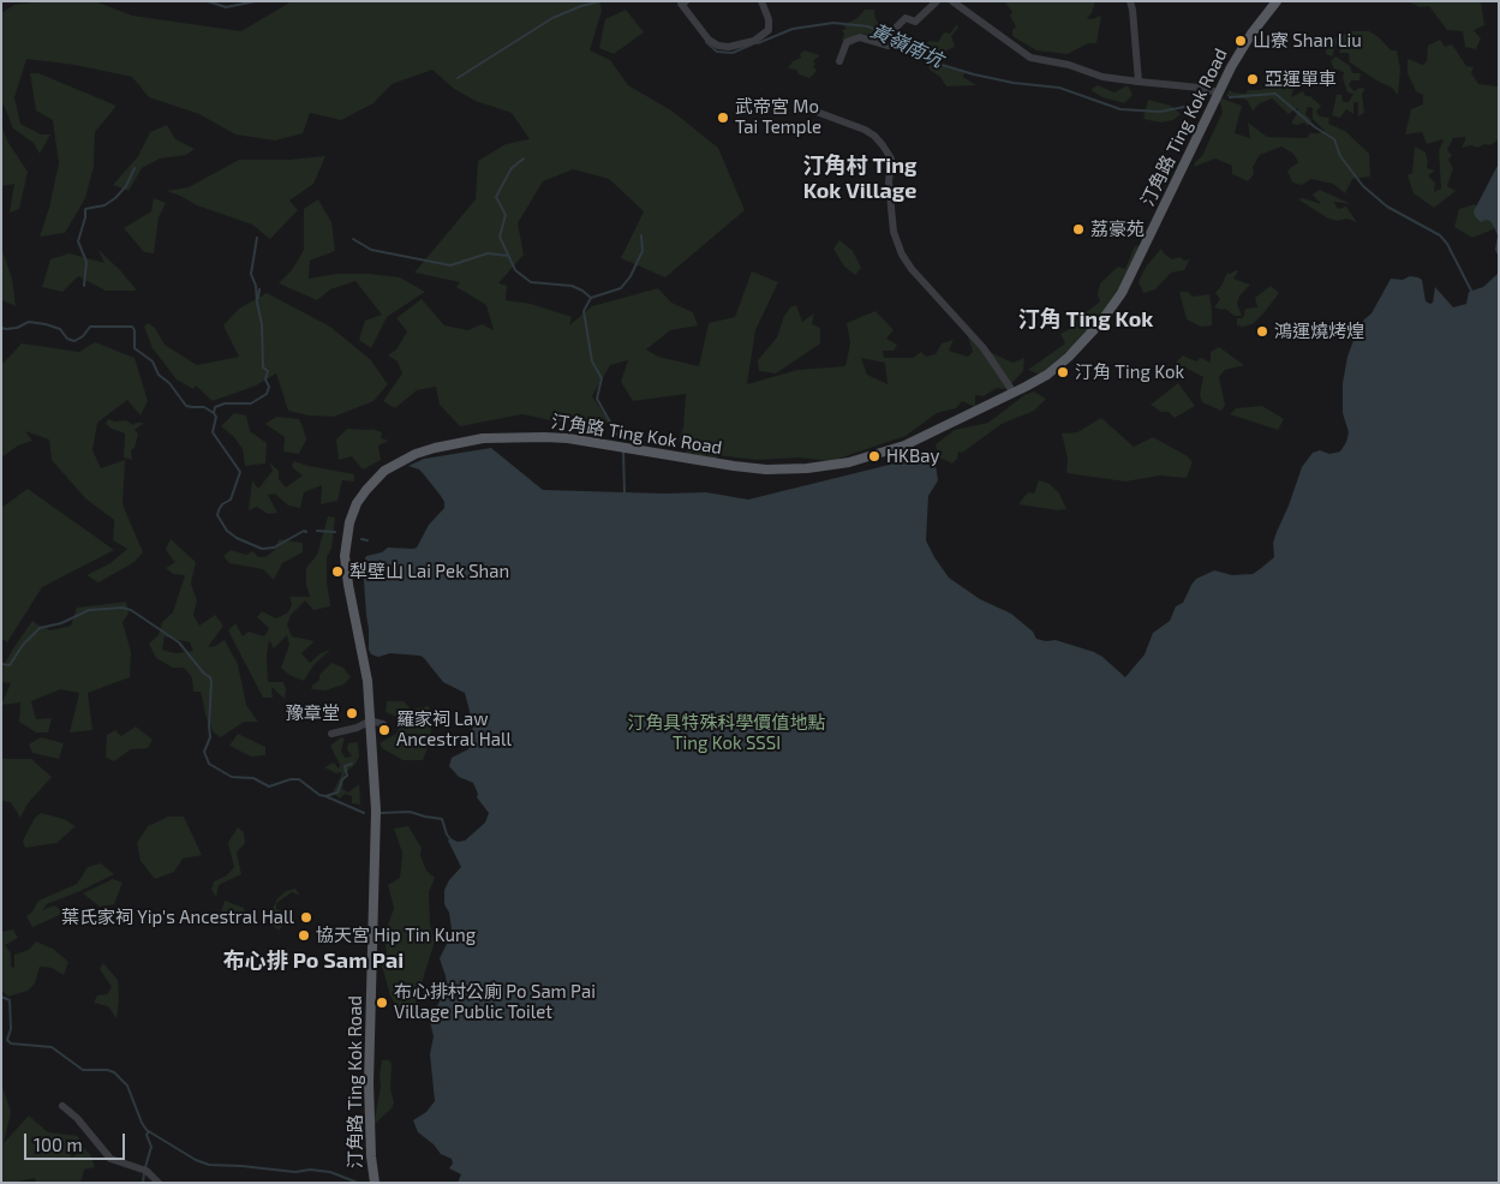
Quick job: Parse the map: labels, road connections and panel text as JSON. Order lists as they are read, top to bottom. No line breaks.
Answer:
{"streets":{"main road":["汀角路 Ting Kok Road"]},"districts":["汀角村 Ting Kok Village","汀角 Ting Kok","布心排 Po Sam Pai"],"water":["黃嶺南坑"],"parks":["汀角具特殊科學價值地點 Ting Kok SSSI"],"places":["山寮 Shan Liu","亞運單車","武帝宮 Mo Tai Temple","荔豪苑","鴻運燒烤煌","汀角 Ting Kok","HKBay","犁壁山 Lai Pek Shan","豫章堂","羅家祠 Law Ancestral Hall","葉氏家祠 Yip's Ancestral Hall","協天宮 Hip Tin Kung","布心排村公廁 Po Sam Pai Village Public Toilet"],"scale_bar":"100 m"}
